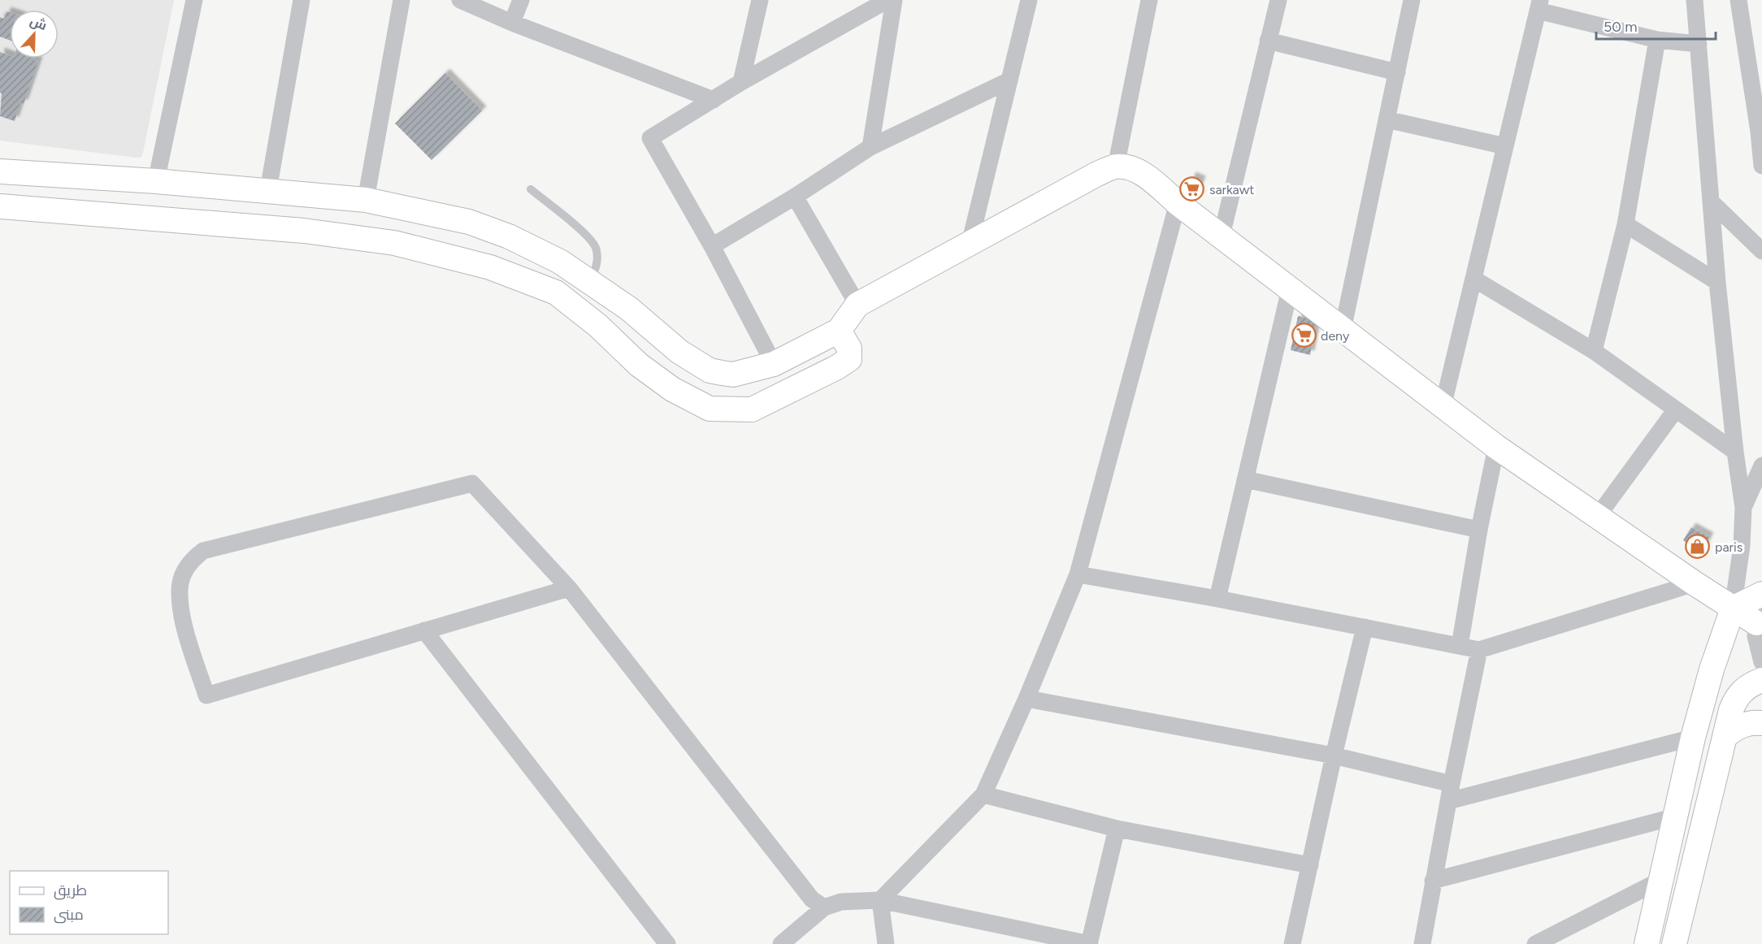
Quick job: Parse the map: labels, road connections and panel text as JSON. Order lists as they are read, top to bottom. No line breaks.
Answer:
{"places":{"supermarket":["sarkawt","deny"],"shop":["paris"]},"legend":["طريق","مبنى"],"scale_bar":"50 m","north":"top"}
